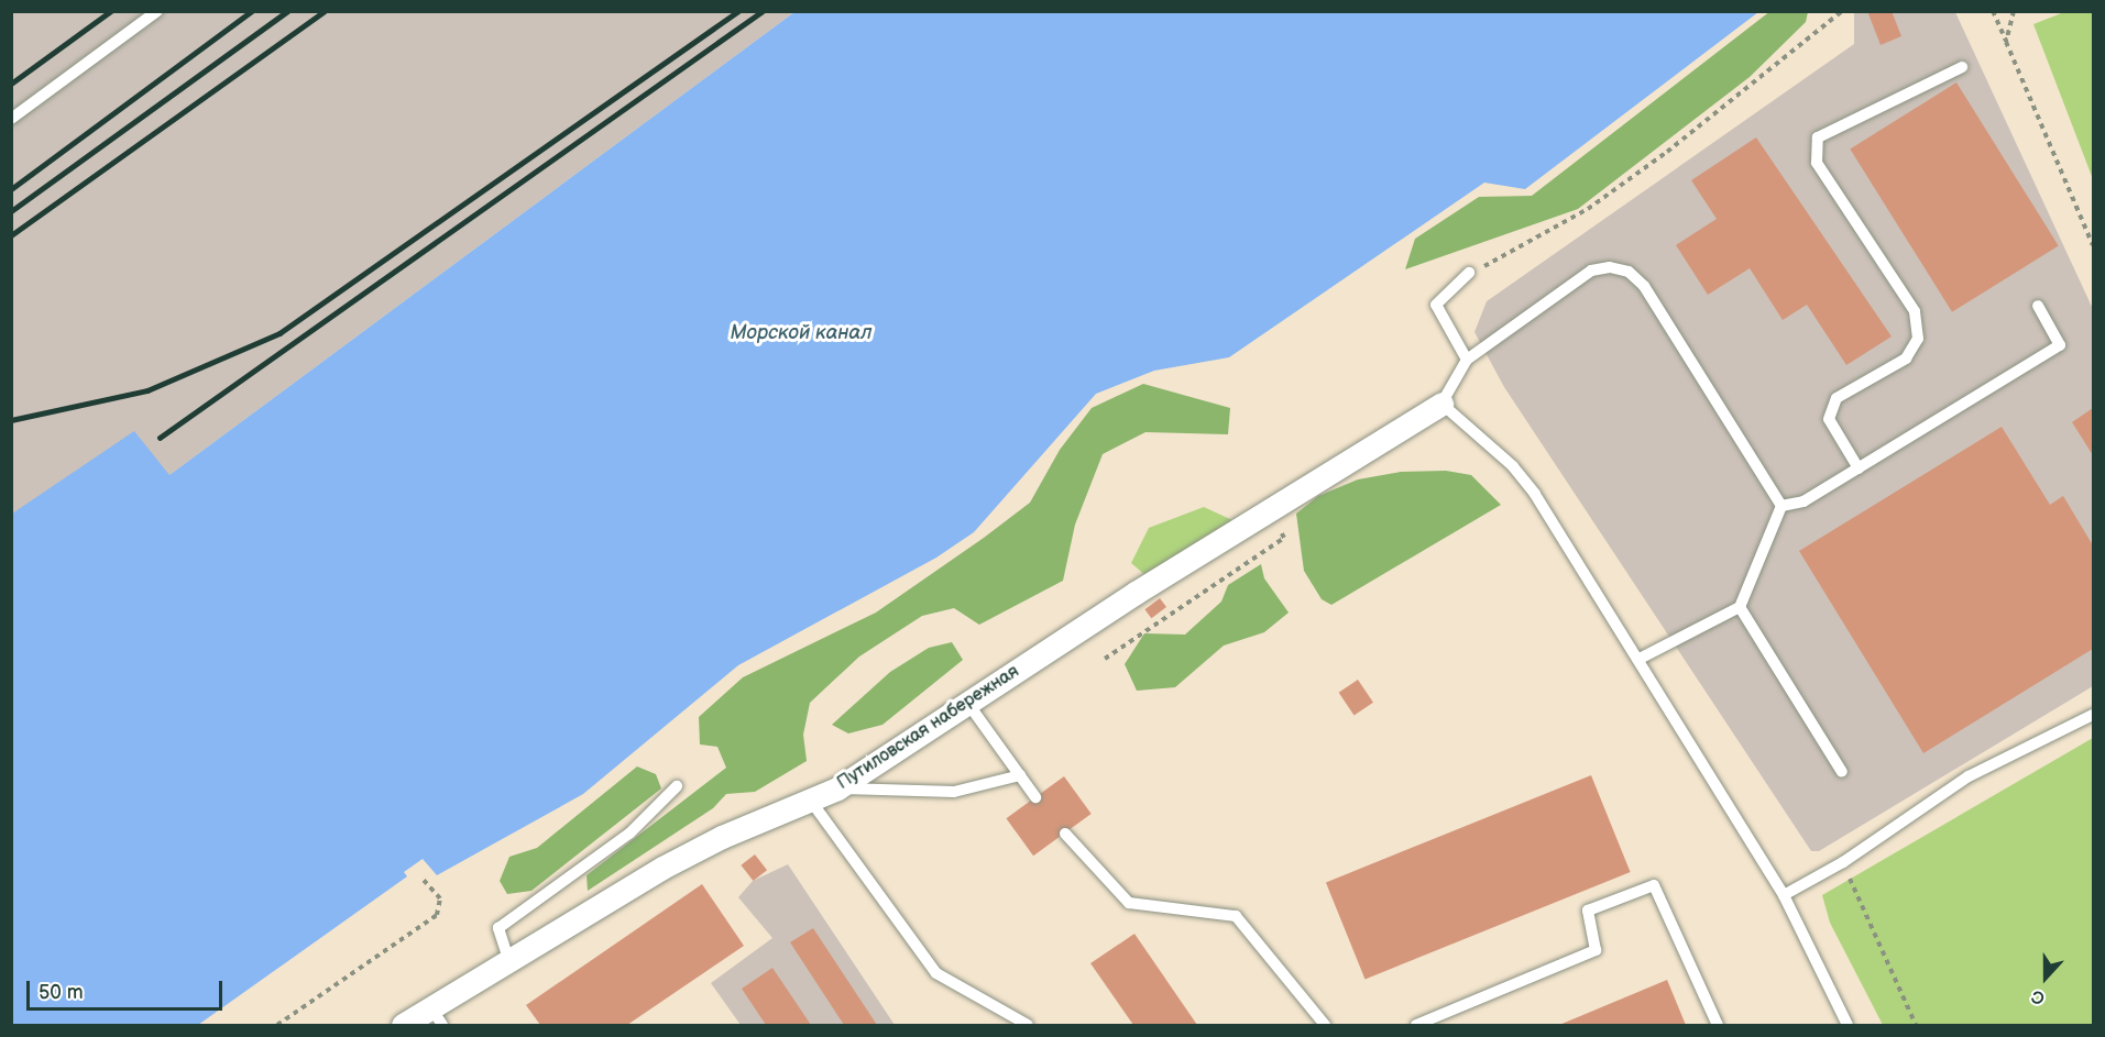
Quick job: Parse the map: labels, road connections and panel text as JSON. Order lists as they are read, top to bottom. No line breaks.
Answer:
{"streets":{"street":["Путиловская набережная"]},"water":["Морской канал"],"scale_bar":"50 m","north":"bottom"}
